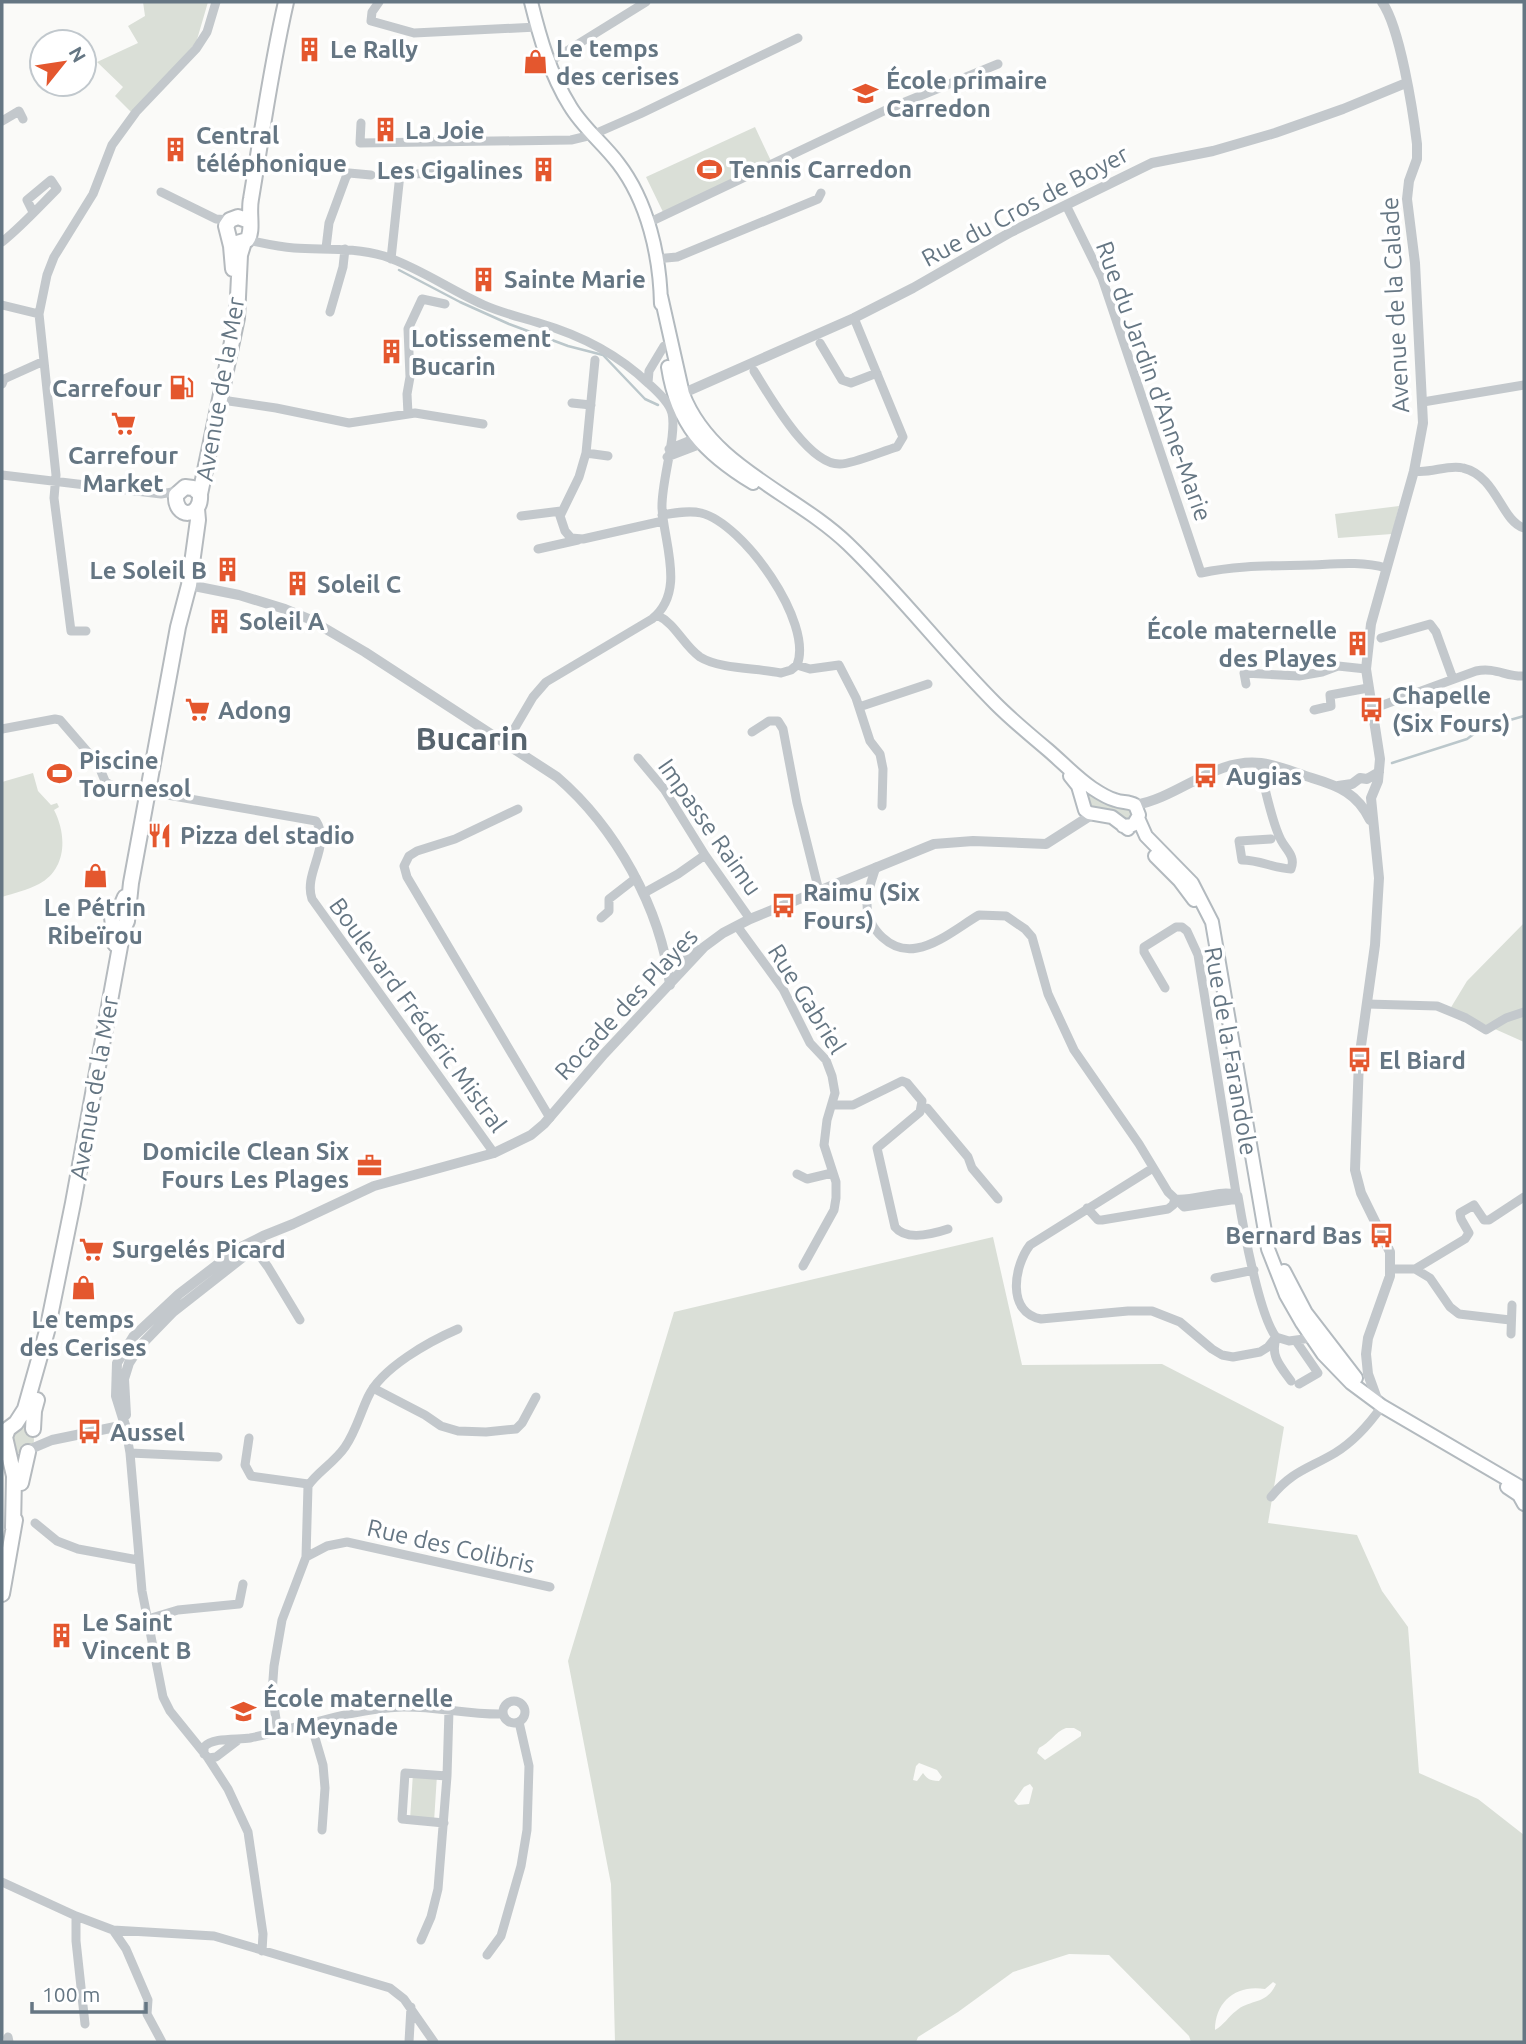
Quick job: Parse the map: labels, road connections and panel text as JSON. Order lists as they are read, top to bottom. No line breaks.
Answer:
{"streets":{"main road":["Avenue de la Mer"],"street":["Rue du Cros de Boyer","Avenue de la Calade","Rue du Jardin d'Anne-Marie","Impasse Raimu","Rue Gabriel","Rocade des Playes","Boulevard Frédéric Mistral","Rue de la Farandole","Rue des Colibris"]},"crossings":[["Rue du Cros de Boyer","Avenue de la Calade"],["Rue du Cros de Boyer","Rue du Jardin d'Anne-Marie"],["Avenue de la Calade","Rue du Jardin d'Anne-Marie"],["Avenue de la Mer","Boulevard Frédéric Mistral"],["Impasse Raimu","Rocade des Playes"],["Rue Gabriel","Rocade des Playes"],["Rocade des Playes","Boulevard Frédéric Mistral"]],"districts":["Bucarin"],"places":{"building":["Le Rally","La Joie","Central téléphonique","Les Cigalines","Sainte Marie","Lotissement Bucarin","Le Soleil B","Soleil C","Soleil A","École maternelle des Playes","Le Saint Vincent B"],"shop":["Le temps des cerises","Le Pétrin Ribeïrou","Le temps des Cerises"],"school or university":["École primaire Carredon","École maternelle La Meynade"],"sports":["Tennis Carredon","Piscine Tournesol"],"fuel station":["Carrefour"],"supermarket":["Carrefour Market","Adong","Surgelés Picard"],"bus stop":["Chapelle (Six Fours)","Augias","Raimu (Six Fours)","El Biard","Bernard Bas","Aussel"],"restaurant":["Pizza del stadio"],"office":["Domicile Clean Six Fours Les Plages"]},"scale_bar":"100 m","north":"top right"}
